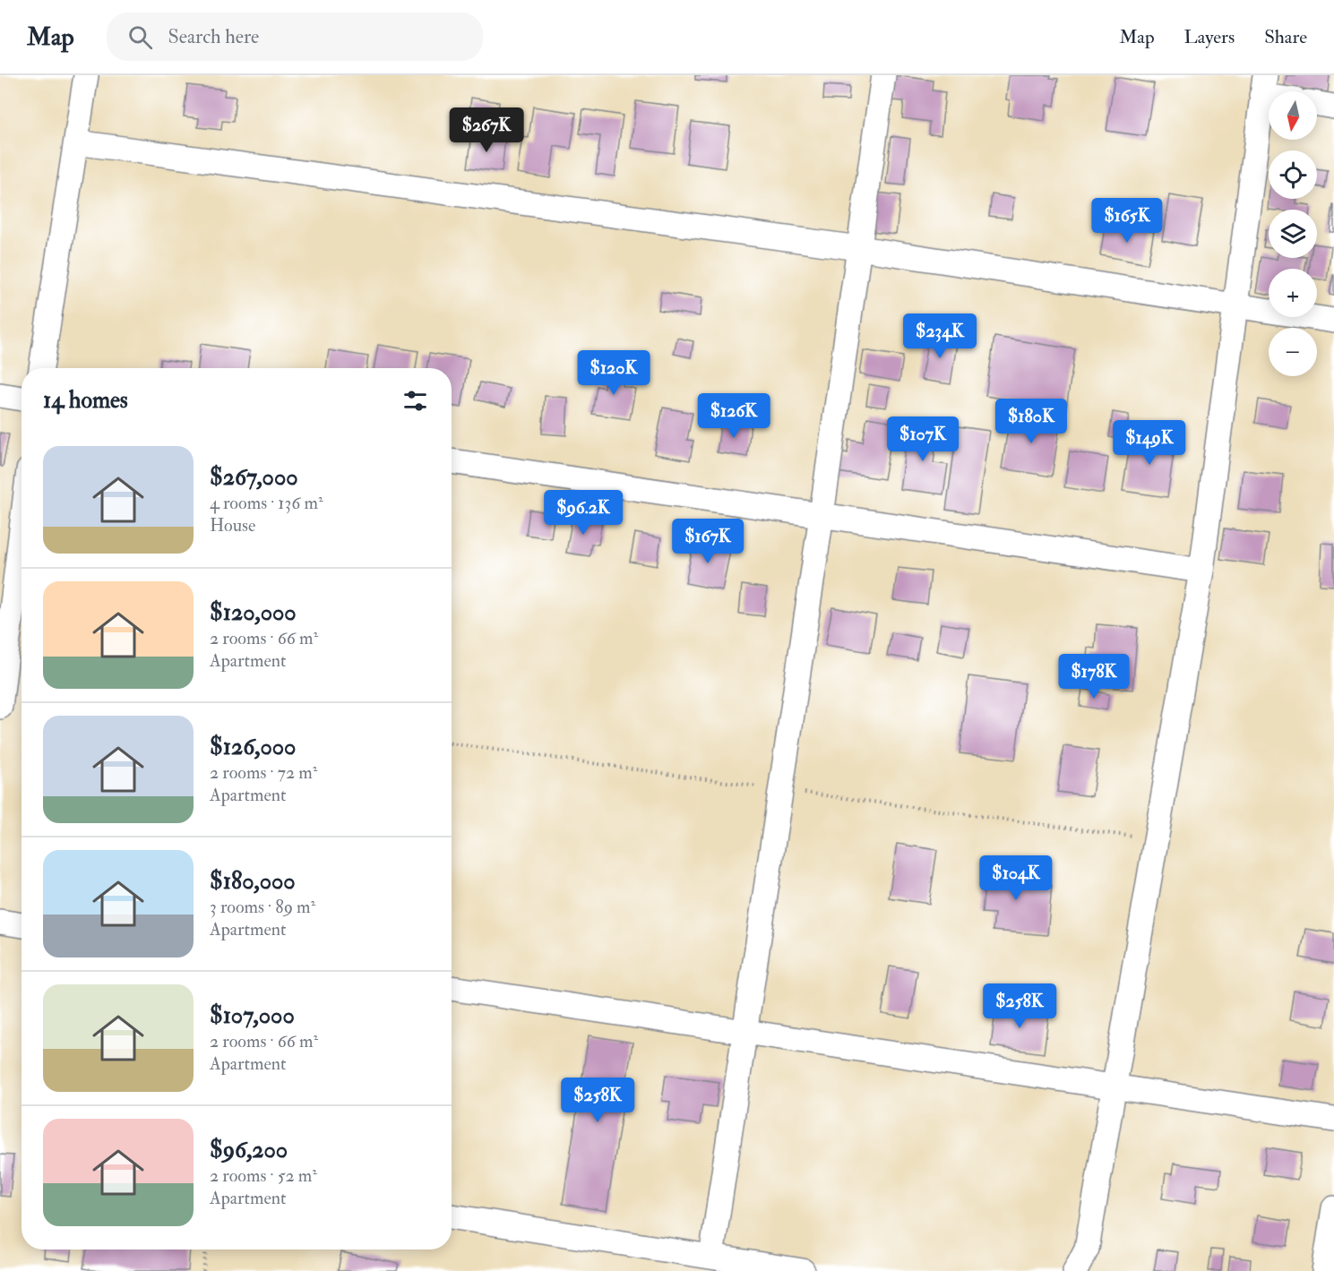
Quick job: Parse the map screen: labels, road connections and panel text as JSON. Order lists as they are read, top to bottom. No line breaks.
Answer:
{"north":"bottom","page":{"header":"Map","search":"Search here","nav":["Map","Layers","Share"],"map_buttons":["+","−"],"price":["$267K","$165K","$234K","$120K","$126K","$180K","$107K","$149K","$96.2K","$167K","$178K","$104K","$258K","$258K"],"heading":"14 homes","list":[{"name":"$267,000","note":"4 rooms · 136 m² · House"},{"name":"$120,000","note":"2 rooms · 66 m² · Apartment"},{"name":"$126,000","note":"2 rooms · 72 m² · Apartment"},{"name":"$180,000","note":"3 rooms · 89 m² · Apartment"},{"name":"$107,000","note":"2 rooms · 66 m² · Apartment"},{"name":"$96,200","note":"2 rooms · 52 m² · Apartment"}]}}
